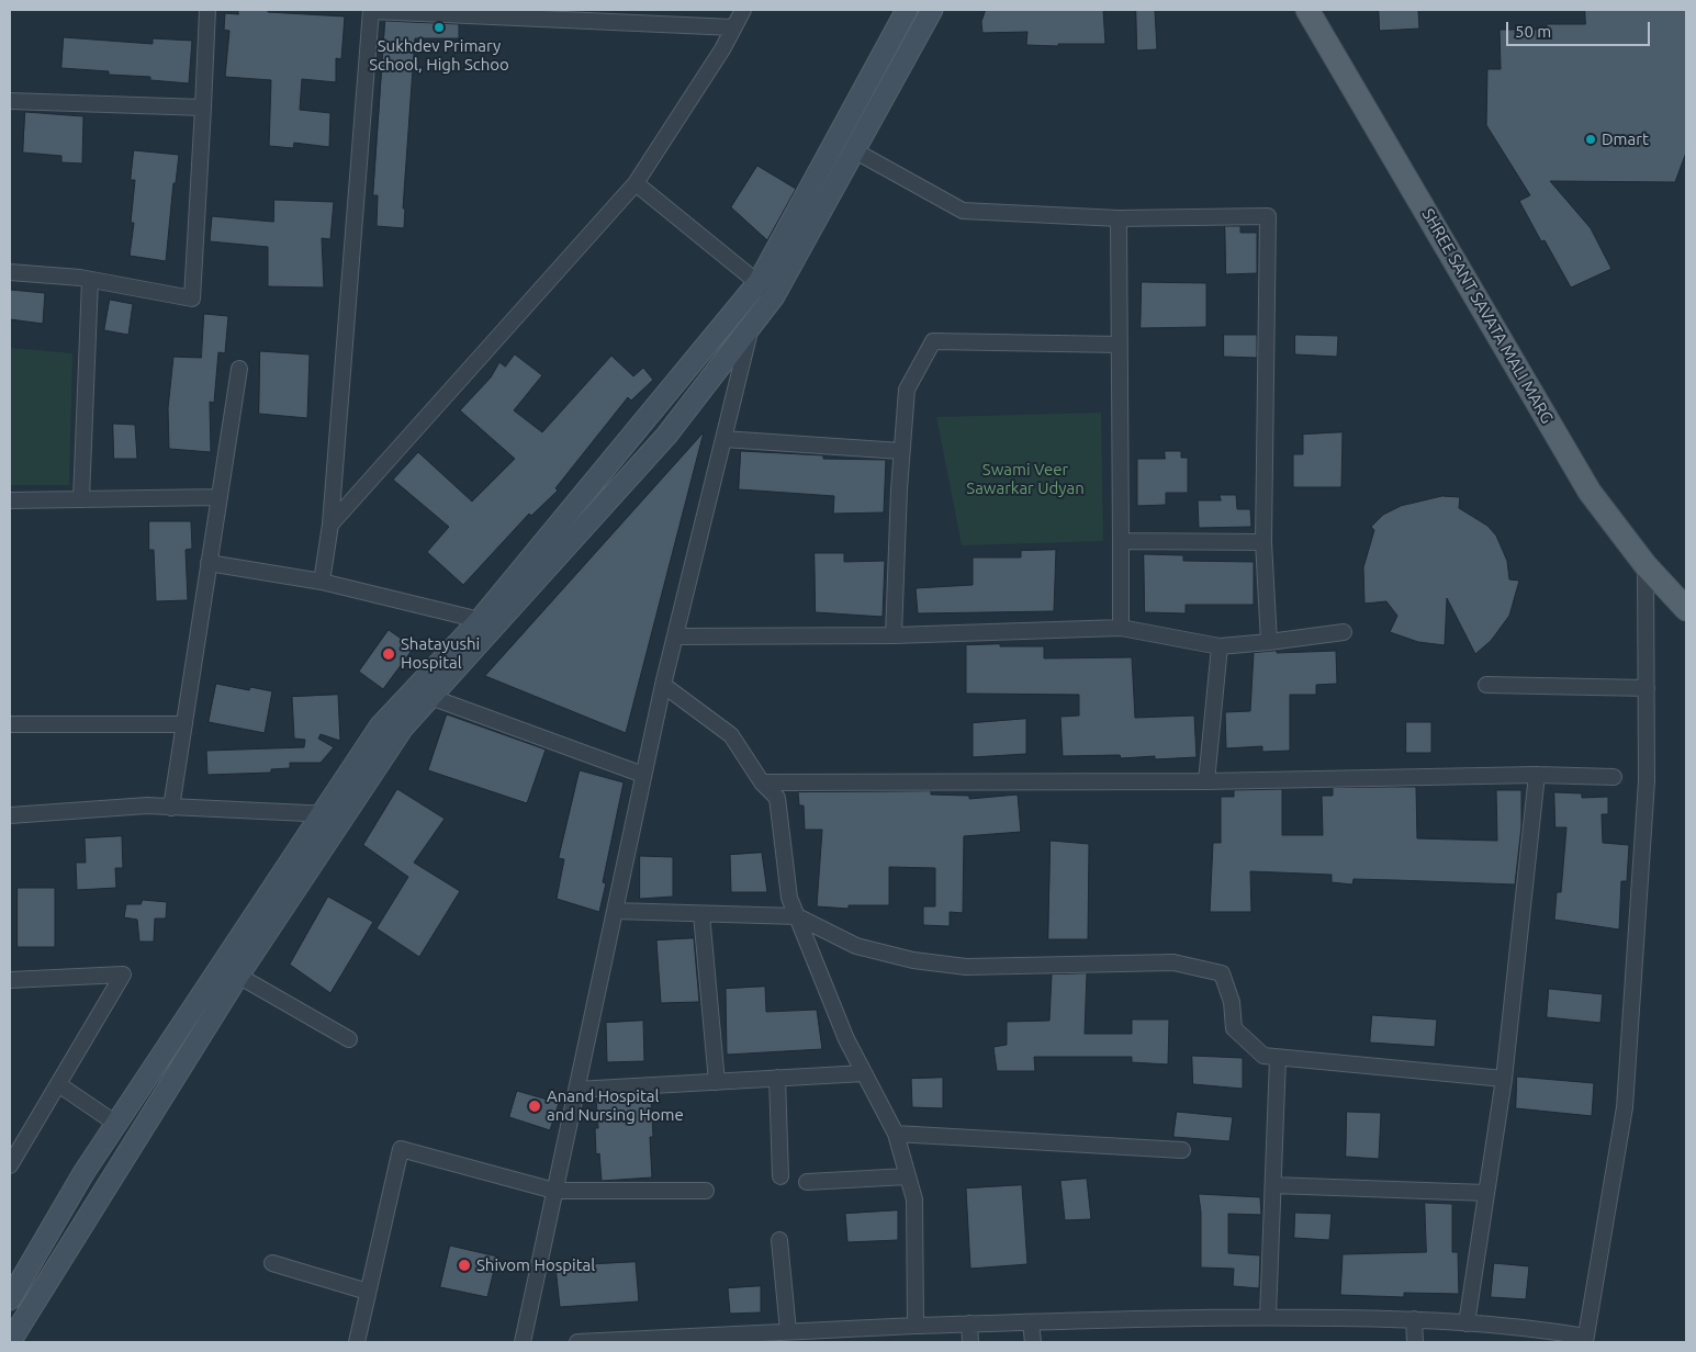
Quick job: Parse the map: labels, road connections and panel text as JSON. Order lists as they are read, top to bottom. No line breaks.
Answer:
{"streets":{"main road":["SHREE SANT SAVATA MALI MARG"]},"parks":["Swami Veer Sawarkar Udyan"],"places":["Sukhdev Primary School, High Schoo","Dmart","Shatayushi Hospital","Anand Hospital and Nursing Home","Shivom Hospital"],"scale_bar":"50 m"}
